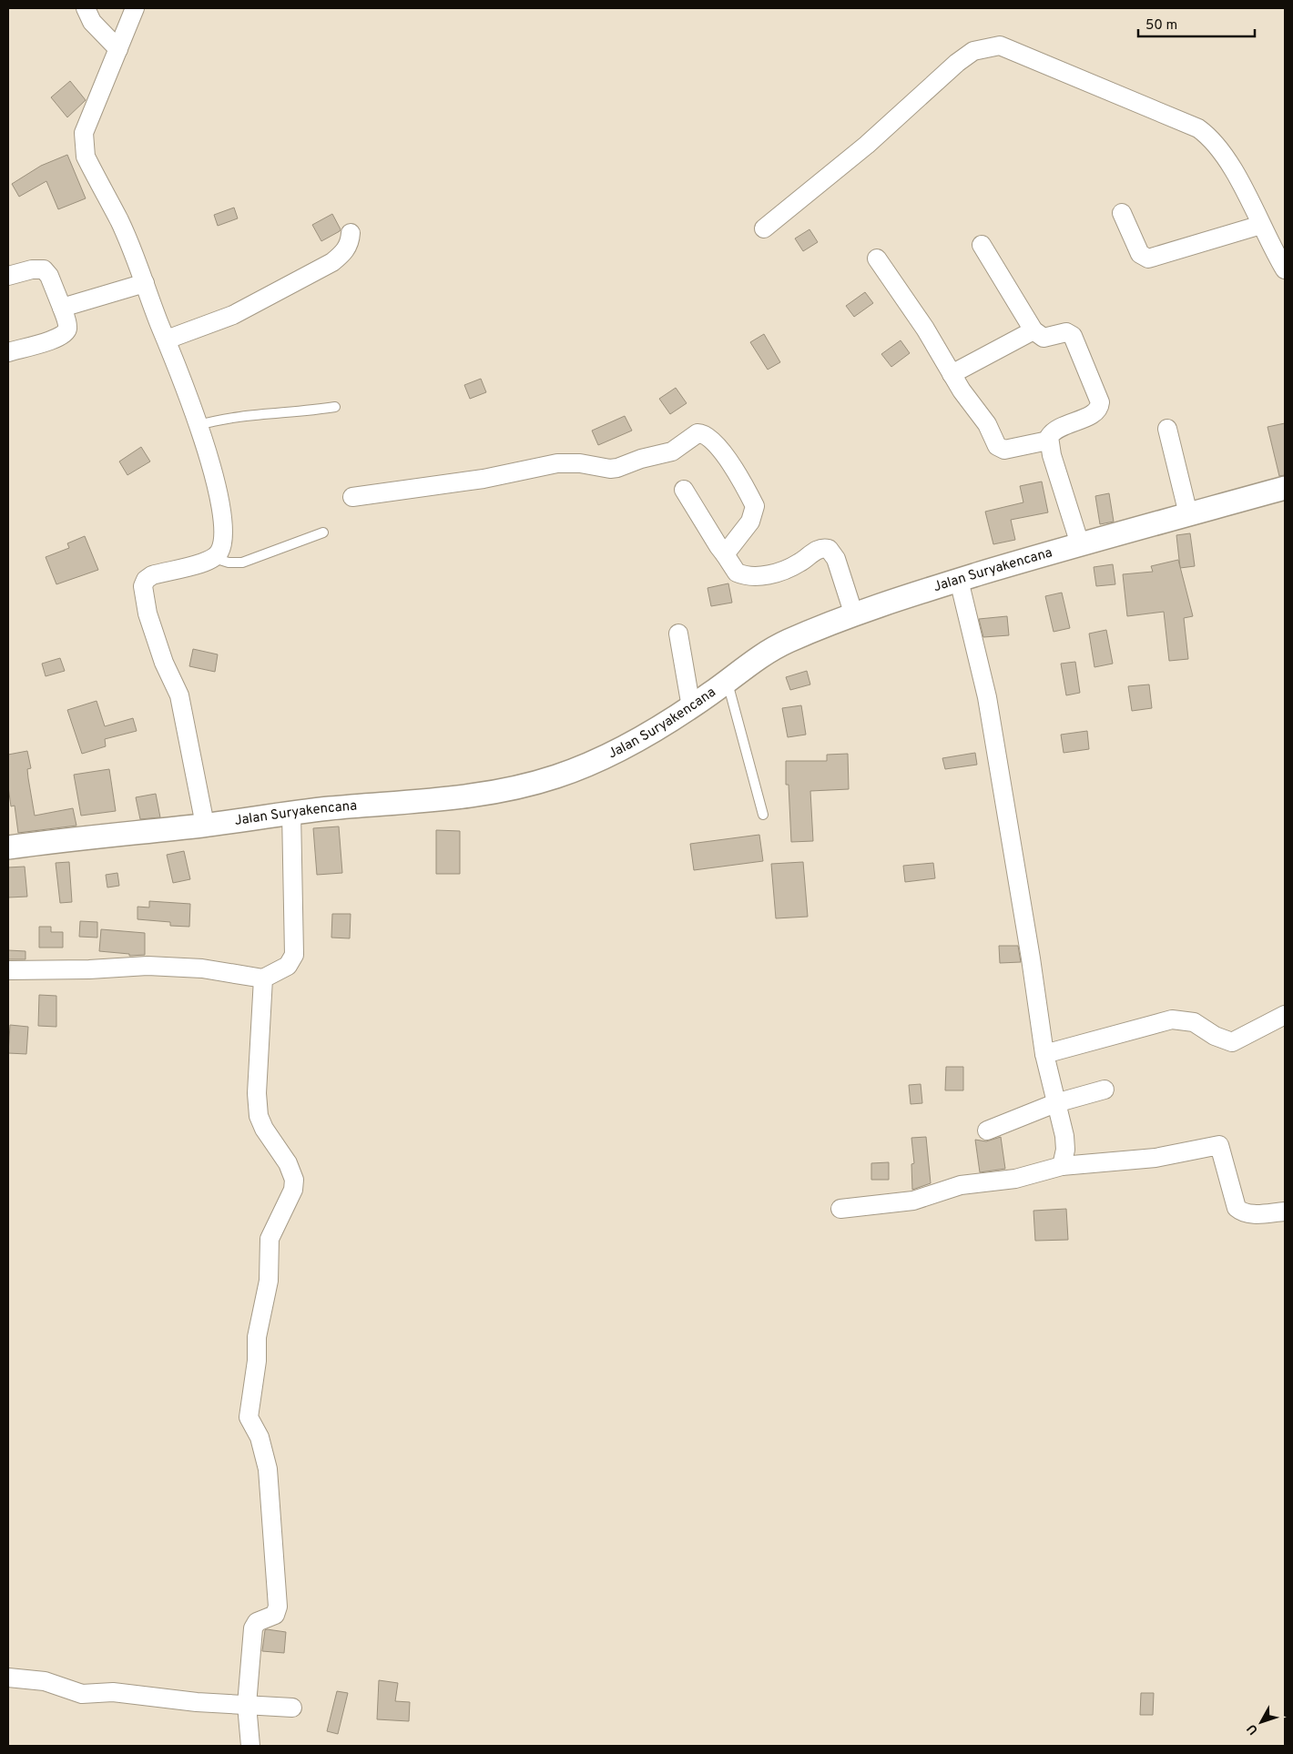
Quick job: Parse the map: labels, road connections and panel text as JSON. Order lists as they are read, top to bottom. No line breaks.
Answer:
{"streets":{"street":["Jalan Suryakencana"]},"scale_bar":"50 m","north":"bottom left"}
